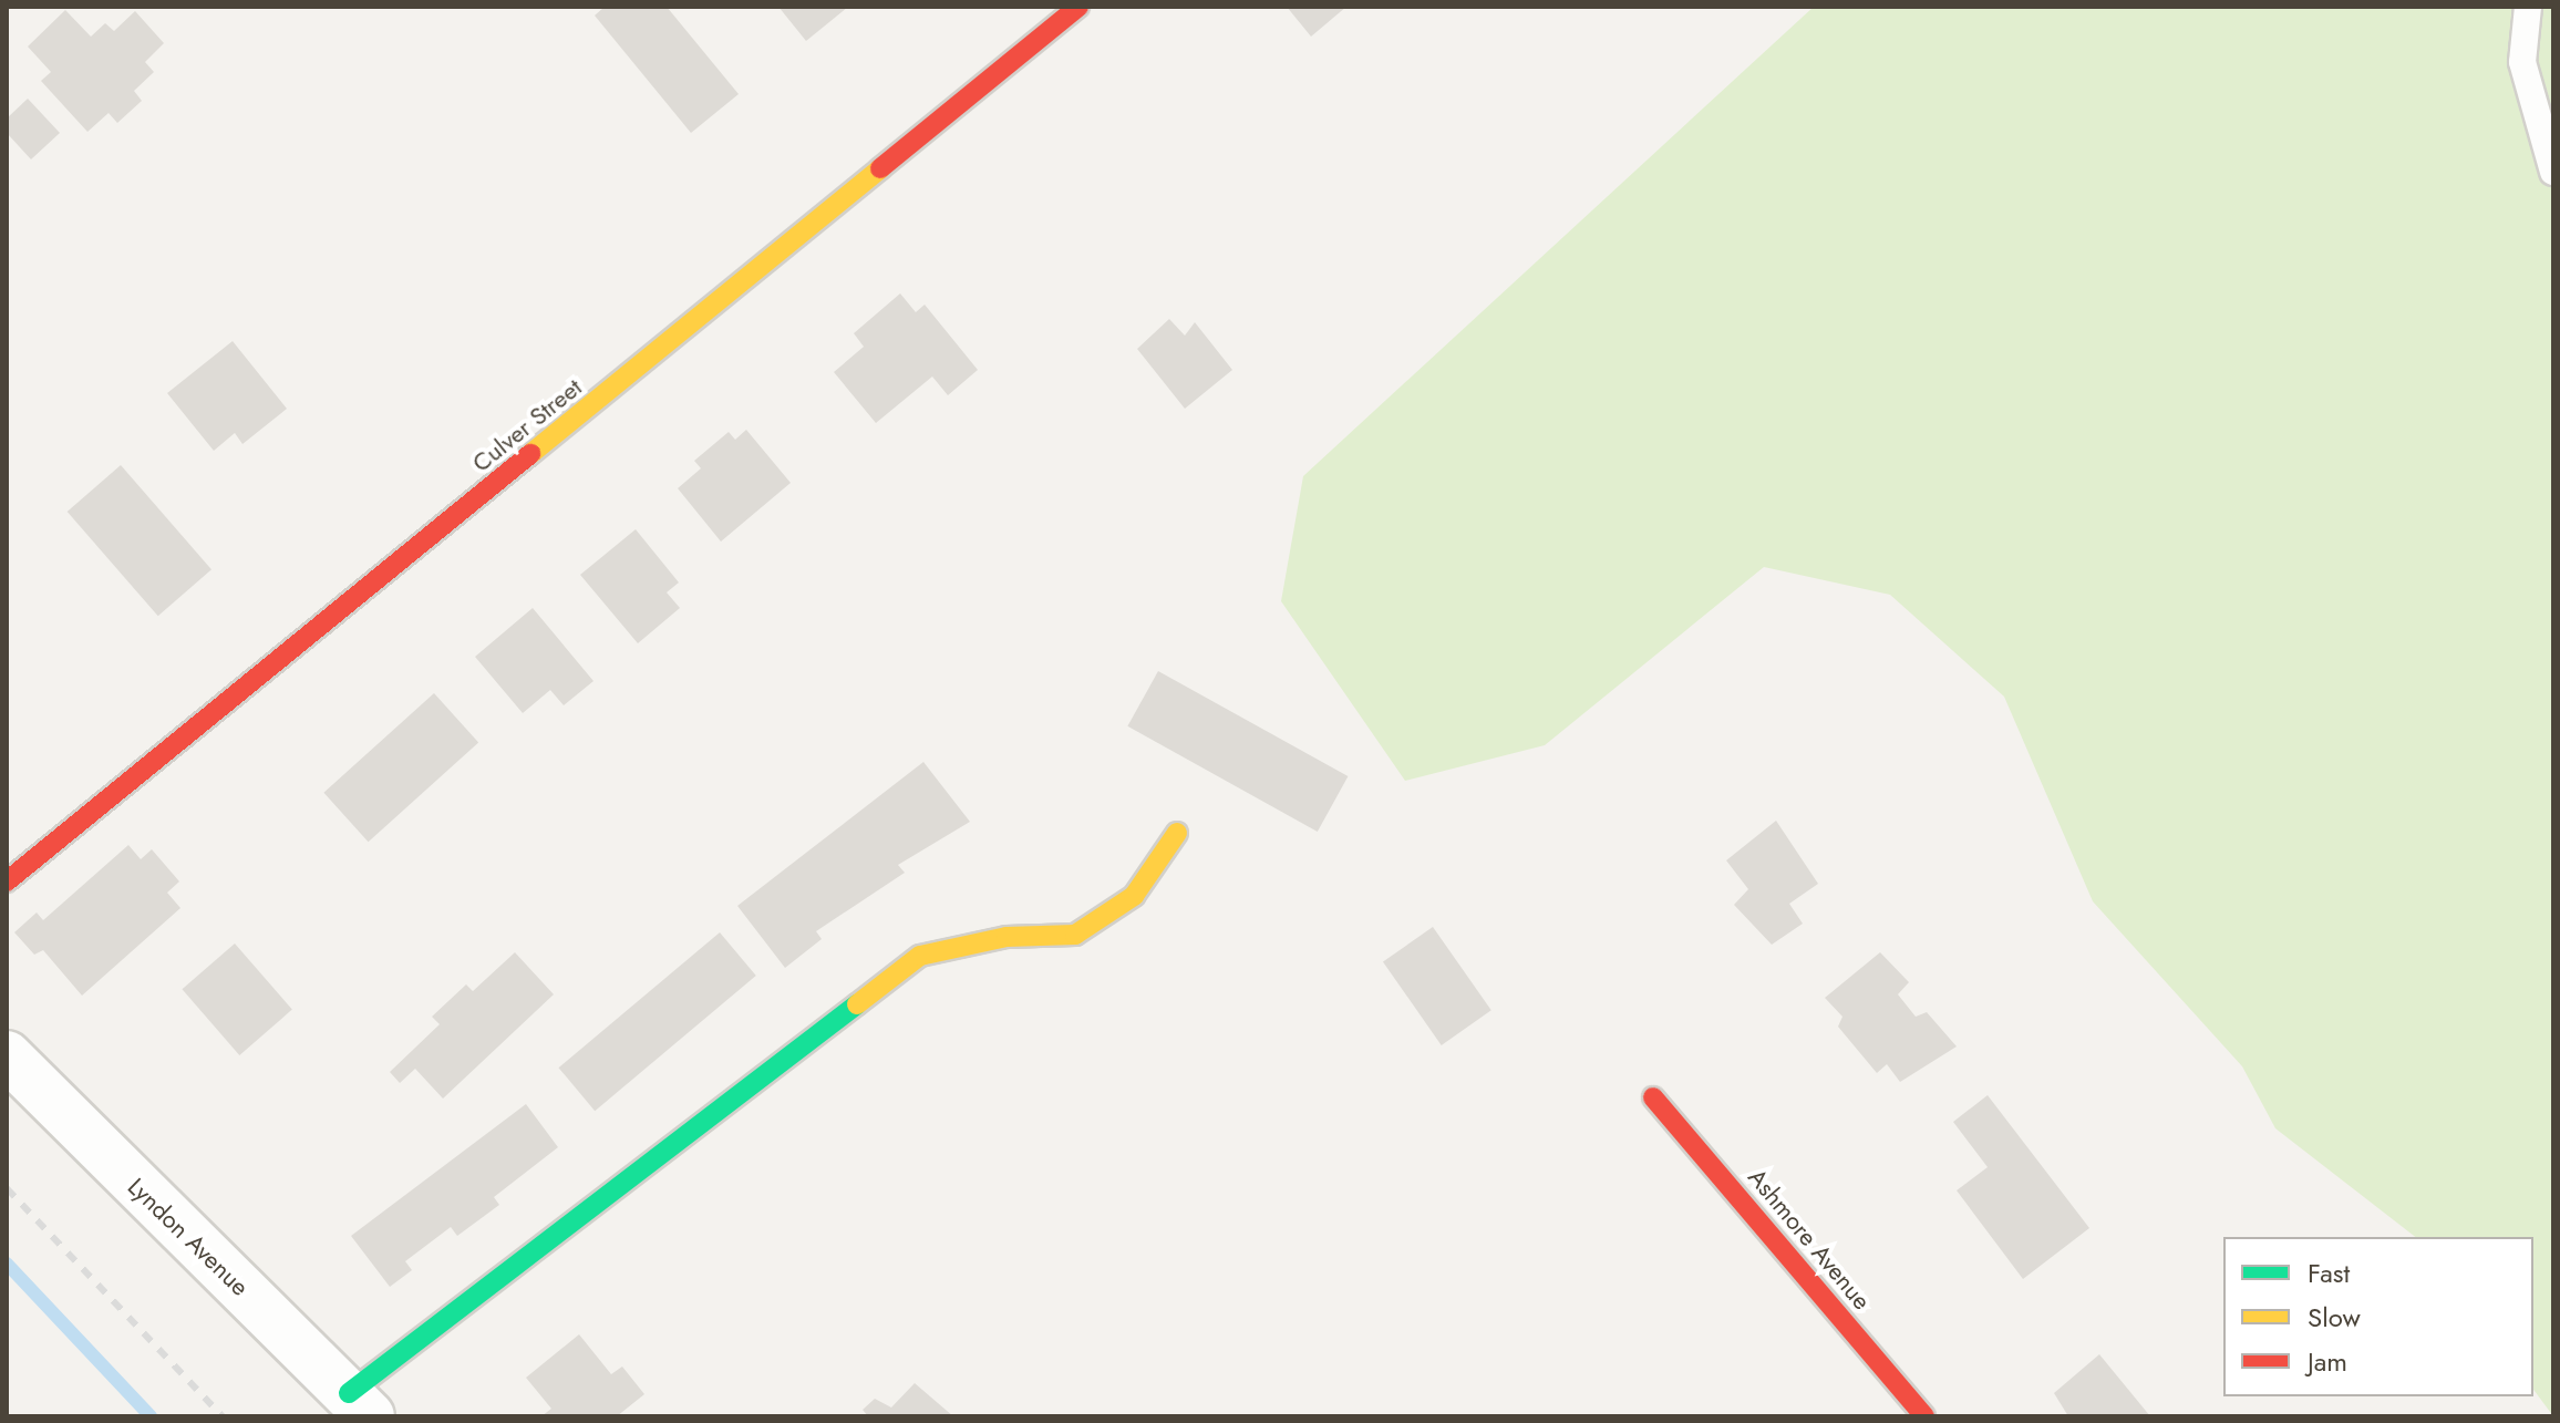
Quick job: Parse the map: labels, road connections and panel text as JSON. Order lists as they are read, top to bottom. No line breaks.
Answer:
{"streets":{"street":["Culver Street","Lyndon Avenue","Ashmore Avenue"]},"legend":["Fast","Slow","Jam"]}
